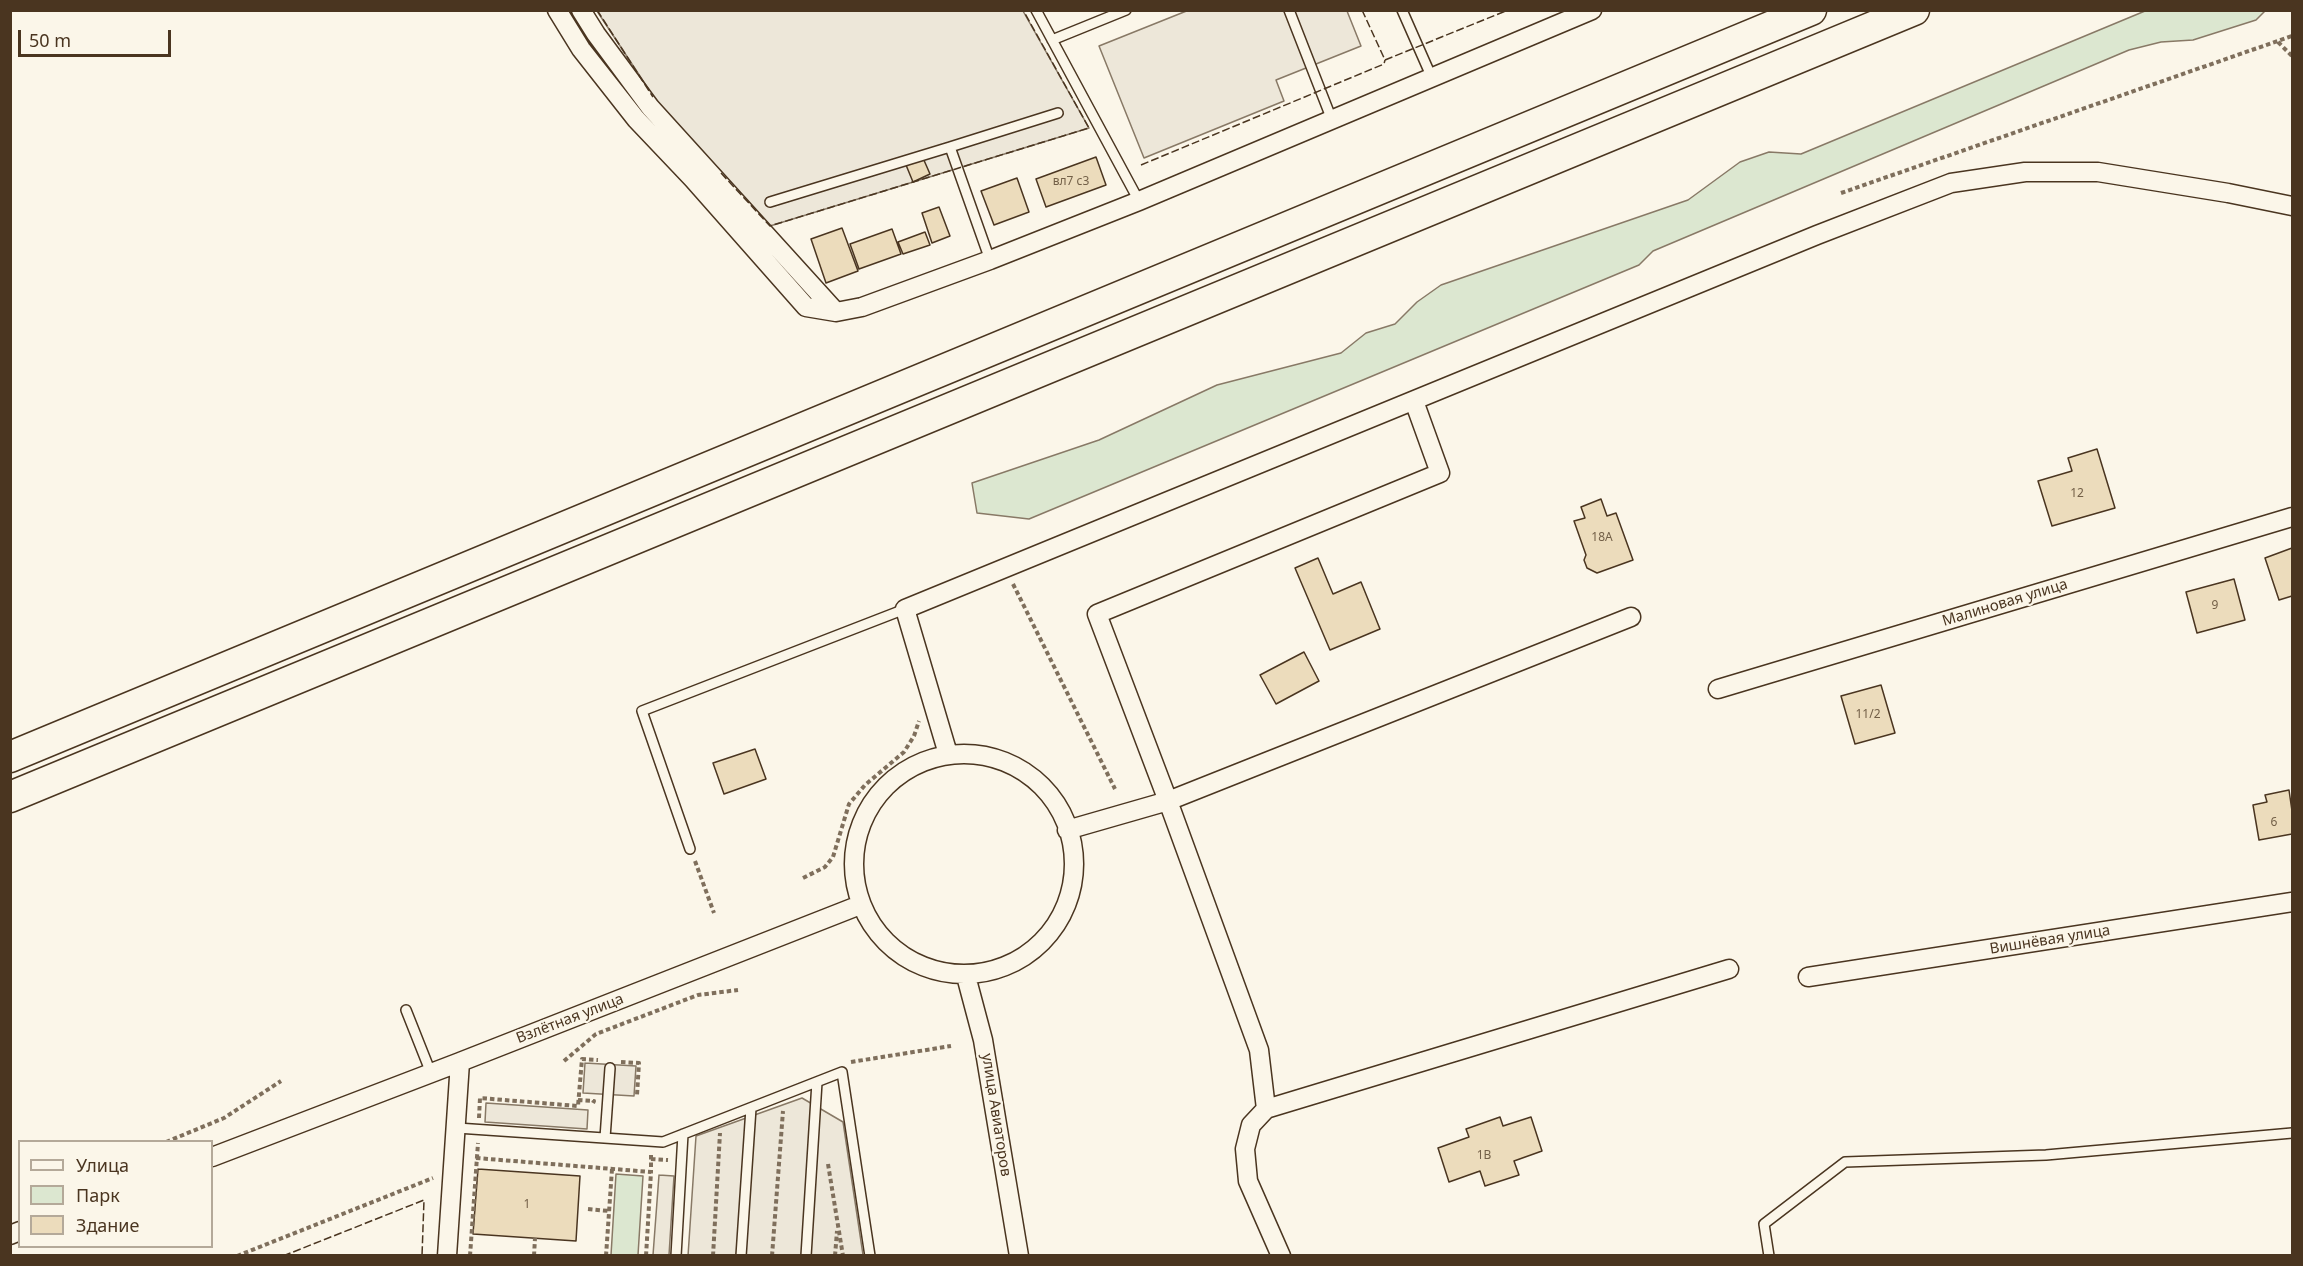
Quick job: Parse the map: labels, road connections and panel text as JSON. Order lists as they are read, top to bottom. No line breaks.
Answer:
{"streets":{"street":["Малиновая улица","Вишнёвая улица","Взлётная улица","улица Авиаторов"]},"house_numbers":["вл7 с3","12","18А","9","11/2","6","1В","1"],"legend":["Улица","Парк","Здание"],"scale_bar":"50 m"}
